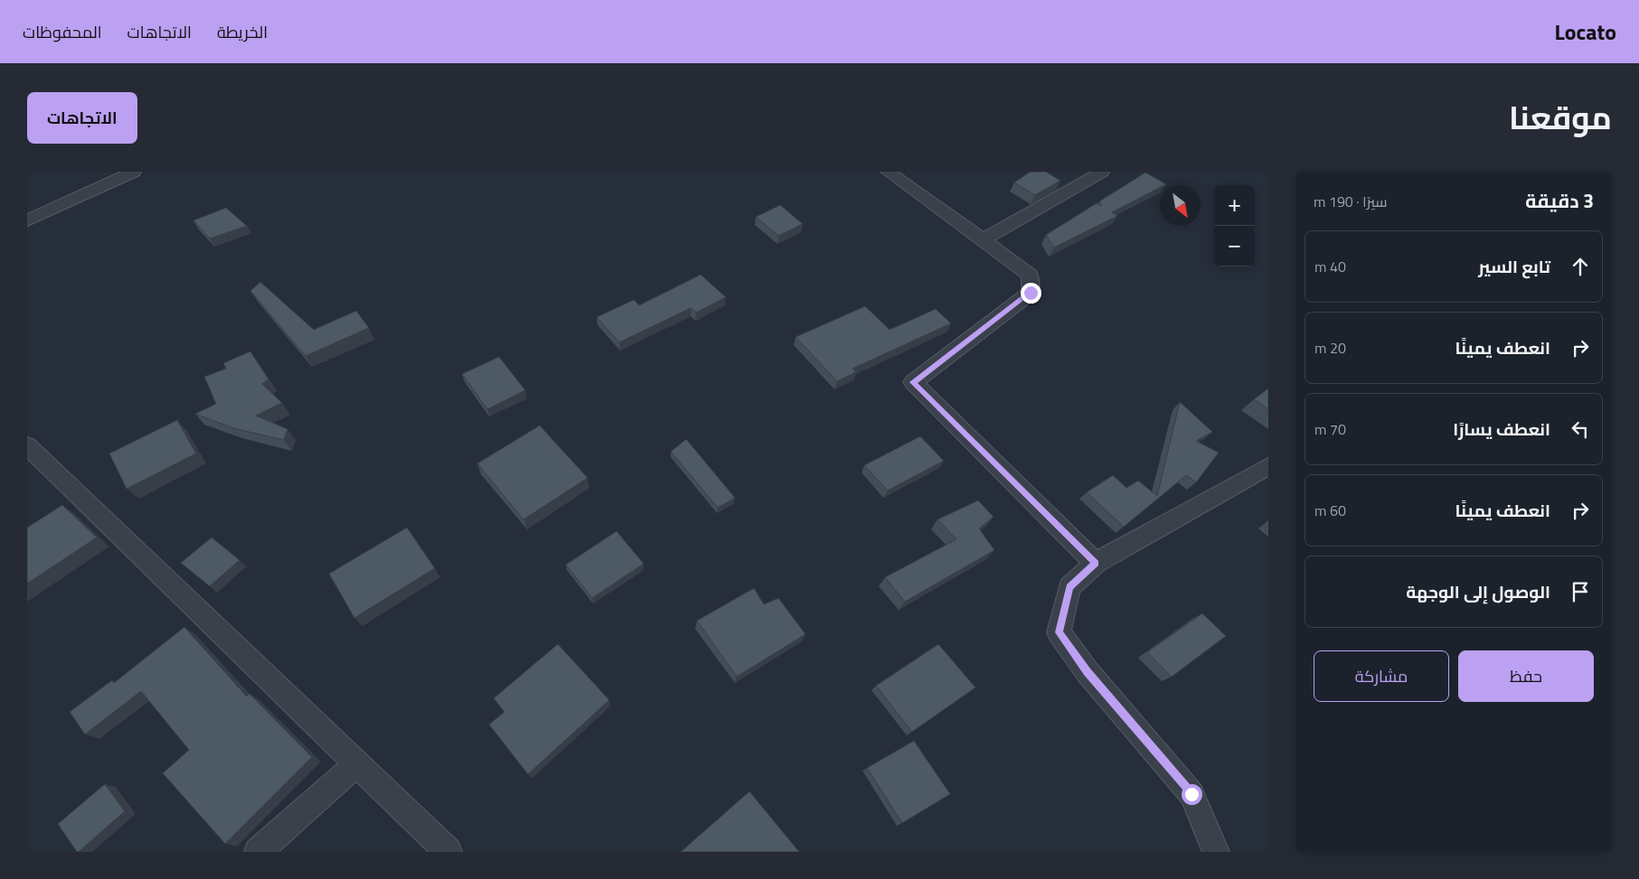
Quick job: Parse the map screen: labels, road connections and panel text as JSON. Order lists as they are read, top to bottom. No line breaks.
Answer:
{"north":"bottom right","page":{"header":"Locato","nav":["الخريطة","الاتجاهات","المحفوظات"],"title":"موقعنا","buttons":["الاتجاهات",["حفظ","مشاركة"]],"heading":["3 دقيقة","سيرًا · 190 m"],"map_buttons":["+","−"],"list":[["تابع السير","40 m"],["انعطف يمينًا","20 m"],["انعطف يسارًا","70 m"],["انعطف يمينًا","60 m"],"الوصول إلى الوجهة"]}}
